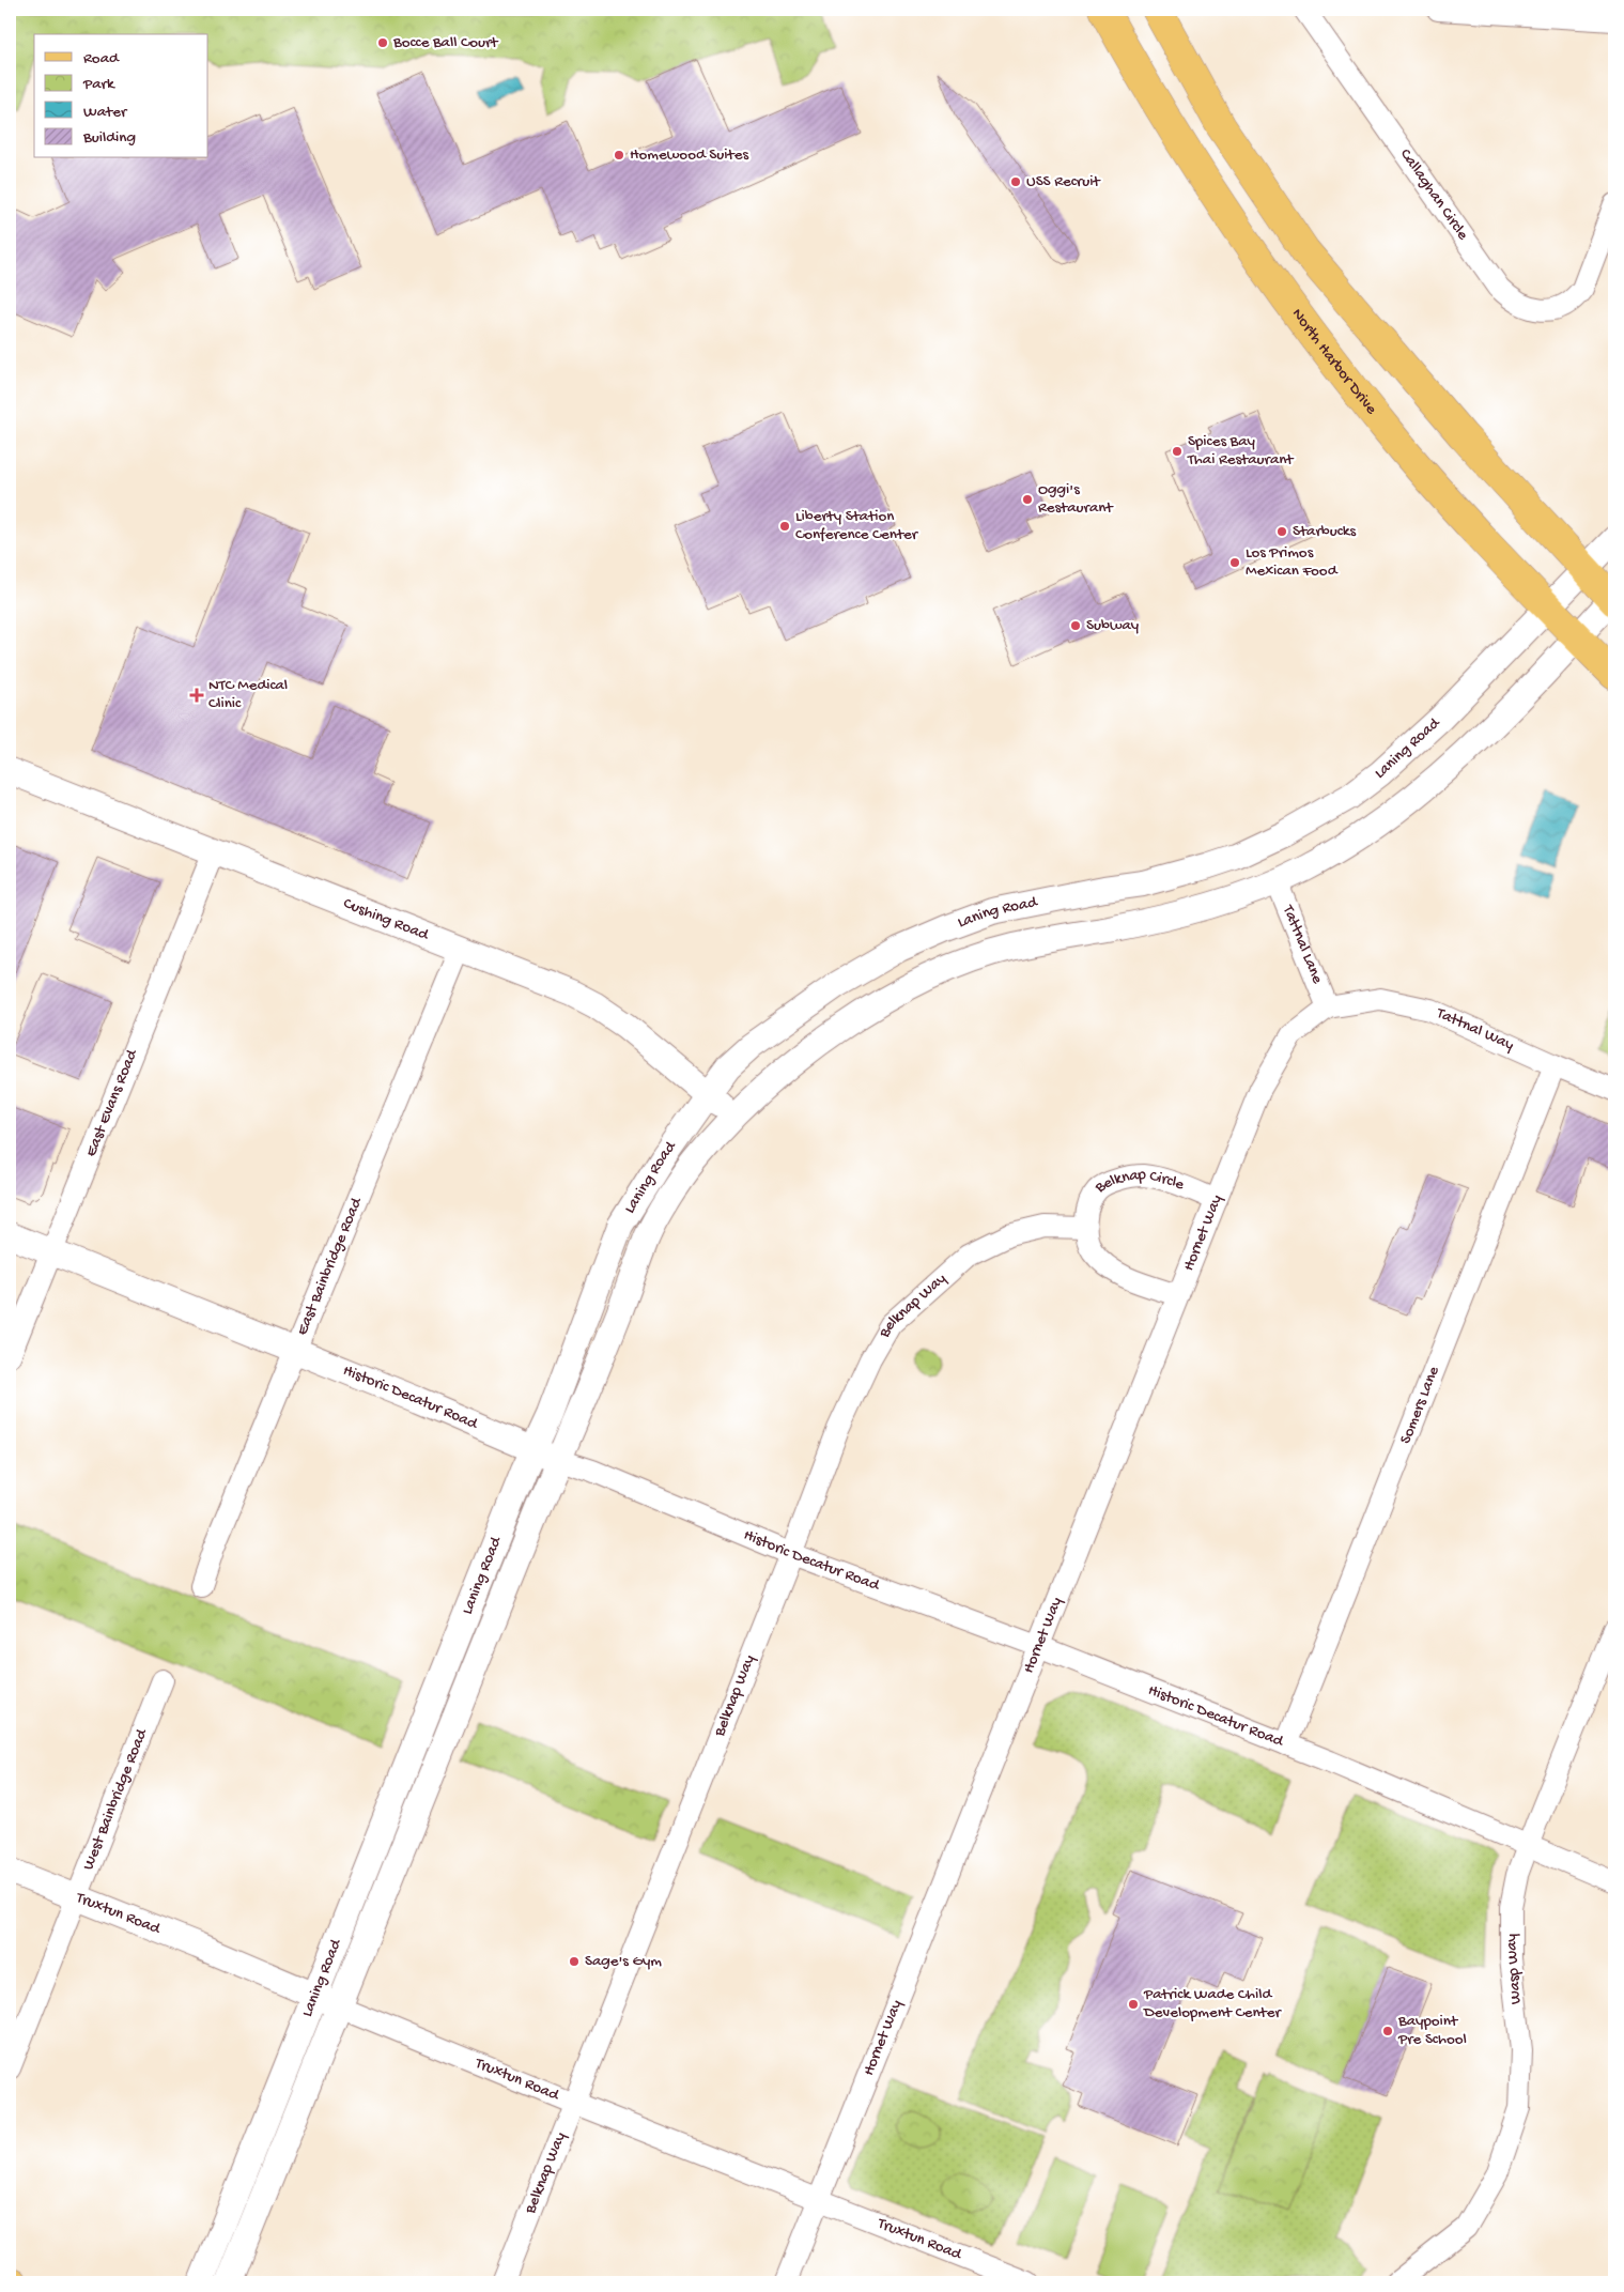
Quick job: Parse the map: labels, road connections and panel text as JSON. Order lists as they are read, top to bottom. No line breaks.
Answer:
{"streets":{"main road":["North Harbor Drive"],"street":["Callaghan Circle","Laning Road","Cushing Road","Tattnal Lane","Tattnal Way","East Evans Road","Belknap Circle","Hornet Way","East Bainbridge Road","Belknap Way","Historic Decatur Road","Somers Lane","West Bainbridge Road","Truxtun Road","Wasp Way"]},"crossings":[["North Harbor Drive","Laning Road"],["Laning Road","Cushing Road"],["Laning Road","Tattnal Lane"],["Laning Road","Historic Decatur Road"],["Laning Road","Truxtun Road"],["Cushing Road","East Evans Road"],["Cushing Road","East Bainbridge Road"],["Tattnal Lane","Tattnal Way"],["Tattnal Lane","Hornet Way"],["Tattnal Way","Hornet Way"],["Tattnal Way","Somers Lane"],["East Evans Road","Historic Decatur Road"],["Belknap Circle","Hornet Way"],["Belknap Circle","Belknap Way"],["Hornet Way","Belknap Way"],["Hornet Way","Historic Decatur Road"],["Hornet Way","Truxtun Road"],["East Bainbridge Road","Historic Decatur Road"],["Belknap Way","Historic Decatur Road"],["Belknap Way","Truxtun Road"],["Historic Decatur Road","Somers Lane"],["Historic Decatur Road","Wasp Way"],["West Bainbridge Road","Truxtun Road"]],"places":{"other":["Bocce Ball Court","Homewood Suites","USS Recruit","Spices Bay Thai Restaurant","Oggi's Restaurant","Liberty Station Conference Center","Starbucks","Los Primos Mexican Food","Subway","Sage's Gym","Patrick Wade Child Development Center","Baypoint Pre School"],"health":["NTC Medical Clinic"]},"legend":["Road","Park","Water","Building"]}
